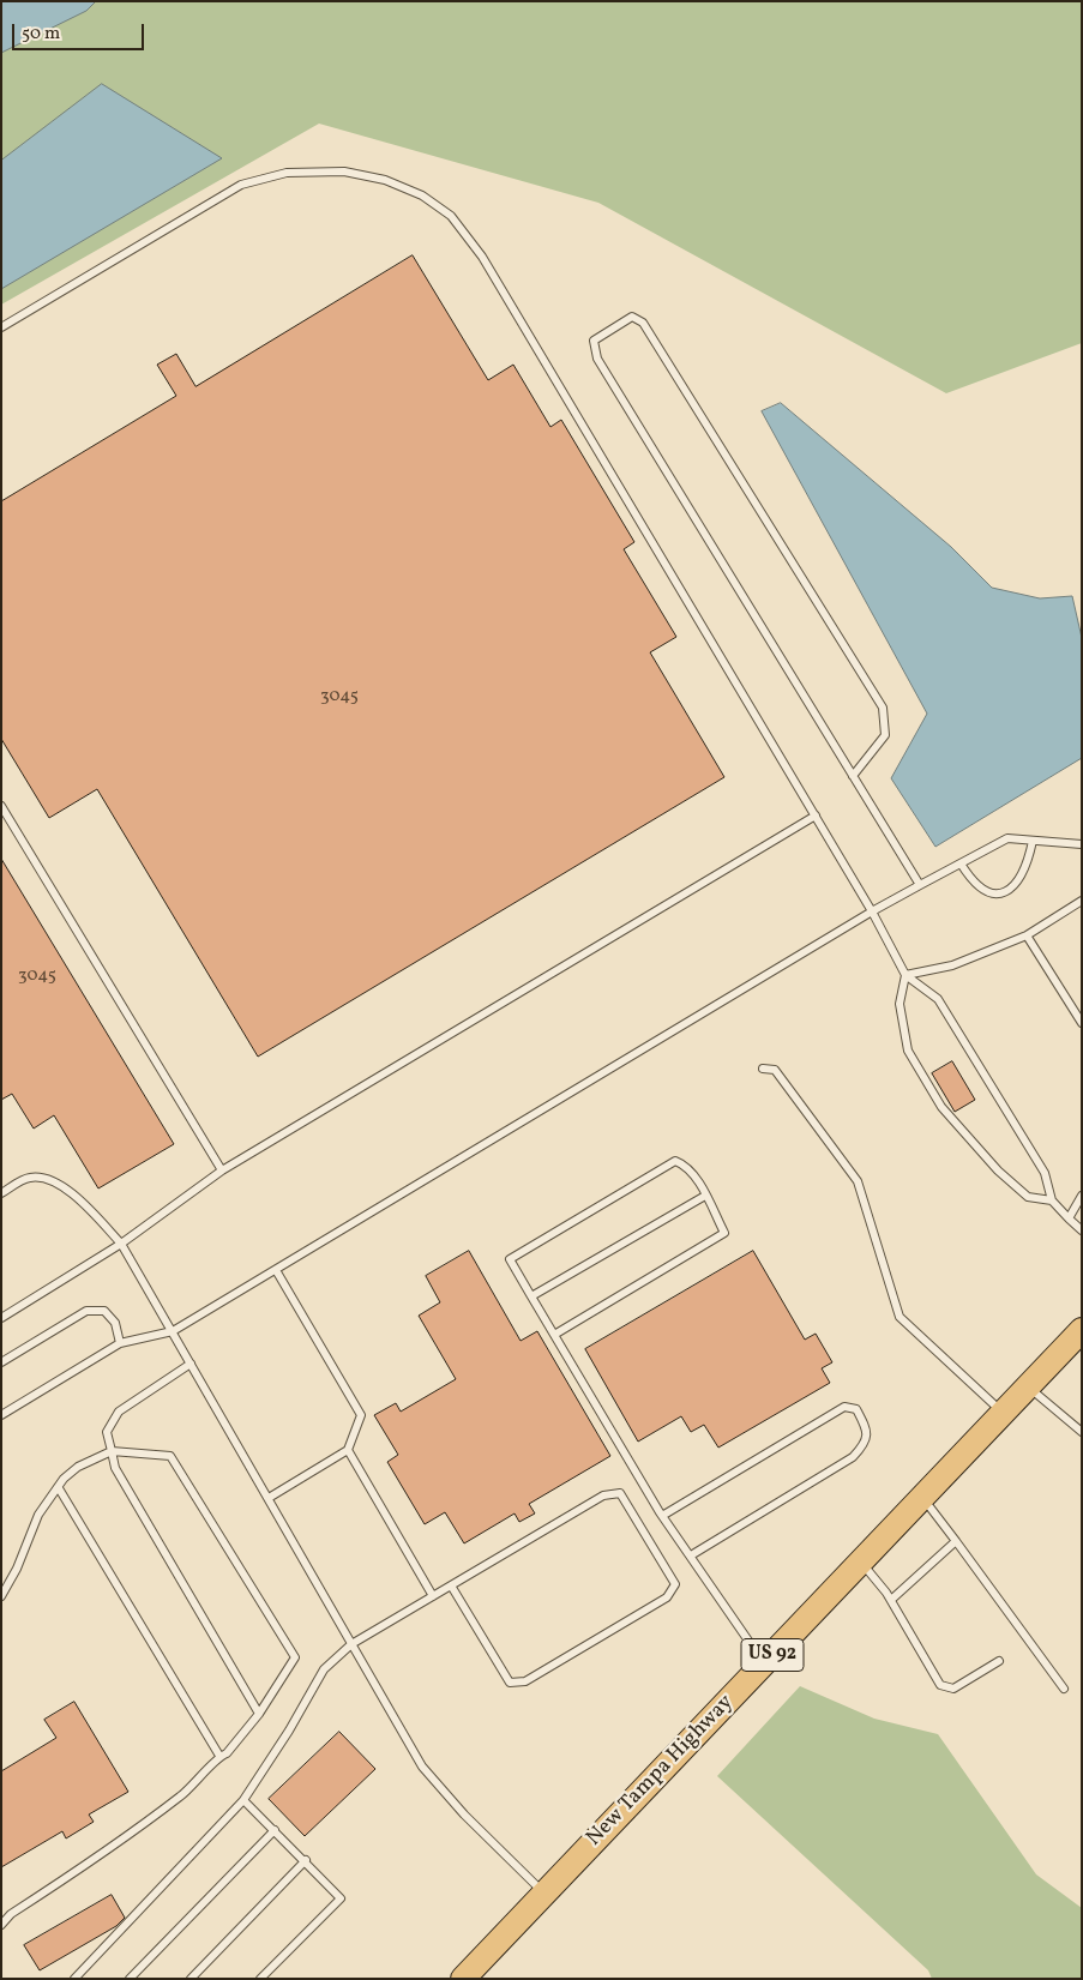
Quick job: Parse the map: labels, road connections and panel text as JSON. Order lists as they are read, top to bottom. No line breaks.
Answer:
{"streets":{"main road":["US 92","New Tampa Highway"]},"house_numbers":["3045","3045"],"scale_bar":"50 m"}
